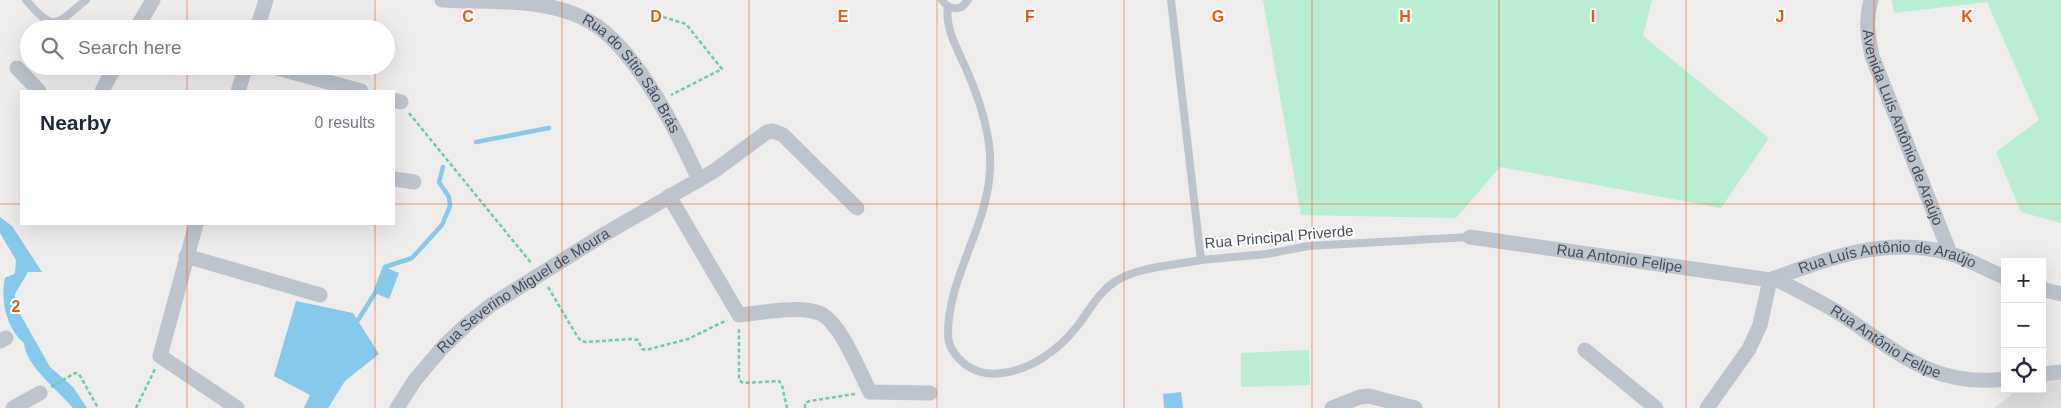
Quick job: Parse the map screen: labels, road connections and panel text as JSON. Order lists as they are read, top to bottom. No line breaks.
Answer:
{"streets":{"street":["Rua do Sítio São Brás","Avenida Luís Antônio de Araújo","Rua Antonio Felipe","Rua Luís Antônio de Araújo","Rua Severino Miguel de Moura","Rua Antônio Felipe"],"lane":["Rua Principal Priverde"]},"crossings":[["Rua do Sítio São Brás","Rua Severino Miguel de Moura"],["Avenida Luís Antônio de Araújo","Rua Luís Antônio de Araújo"],["Rua Principal Priverde","Rua Antonio Felipe"],["Rua Antonio Felipe","Rua Luís Antônio de Araújo"],["Rua Antonio Felipe","Rua Antônio Felipe"],["Rua Luís Antônio de Araújo","Rua Antônio Felipe"]],"page":{"search":"Search here","heading":["Nearby","0 results"],"map_buttons":["+","−"]},"grid":{"columns":["C","D","E","F","G","H","I","J","K"],"rows":["2"]}}
